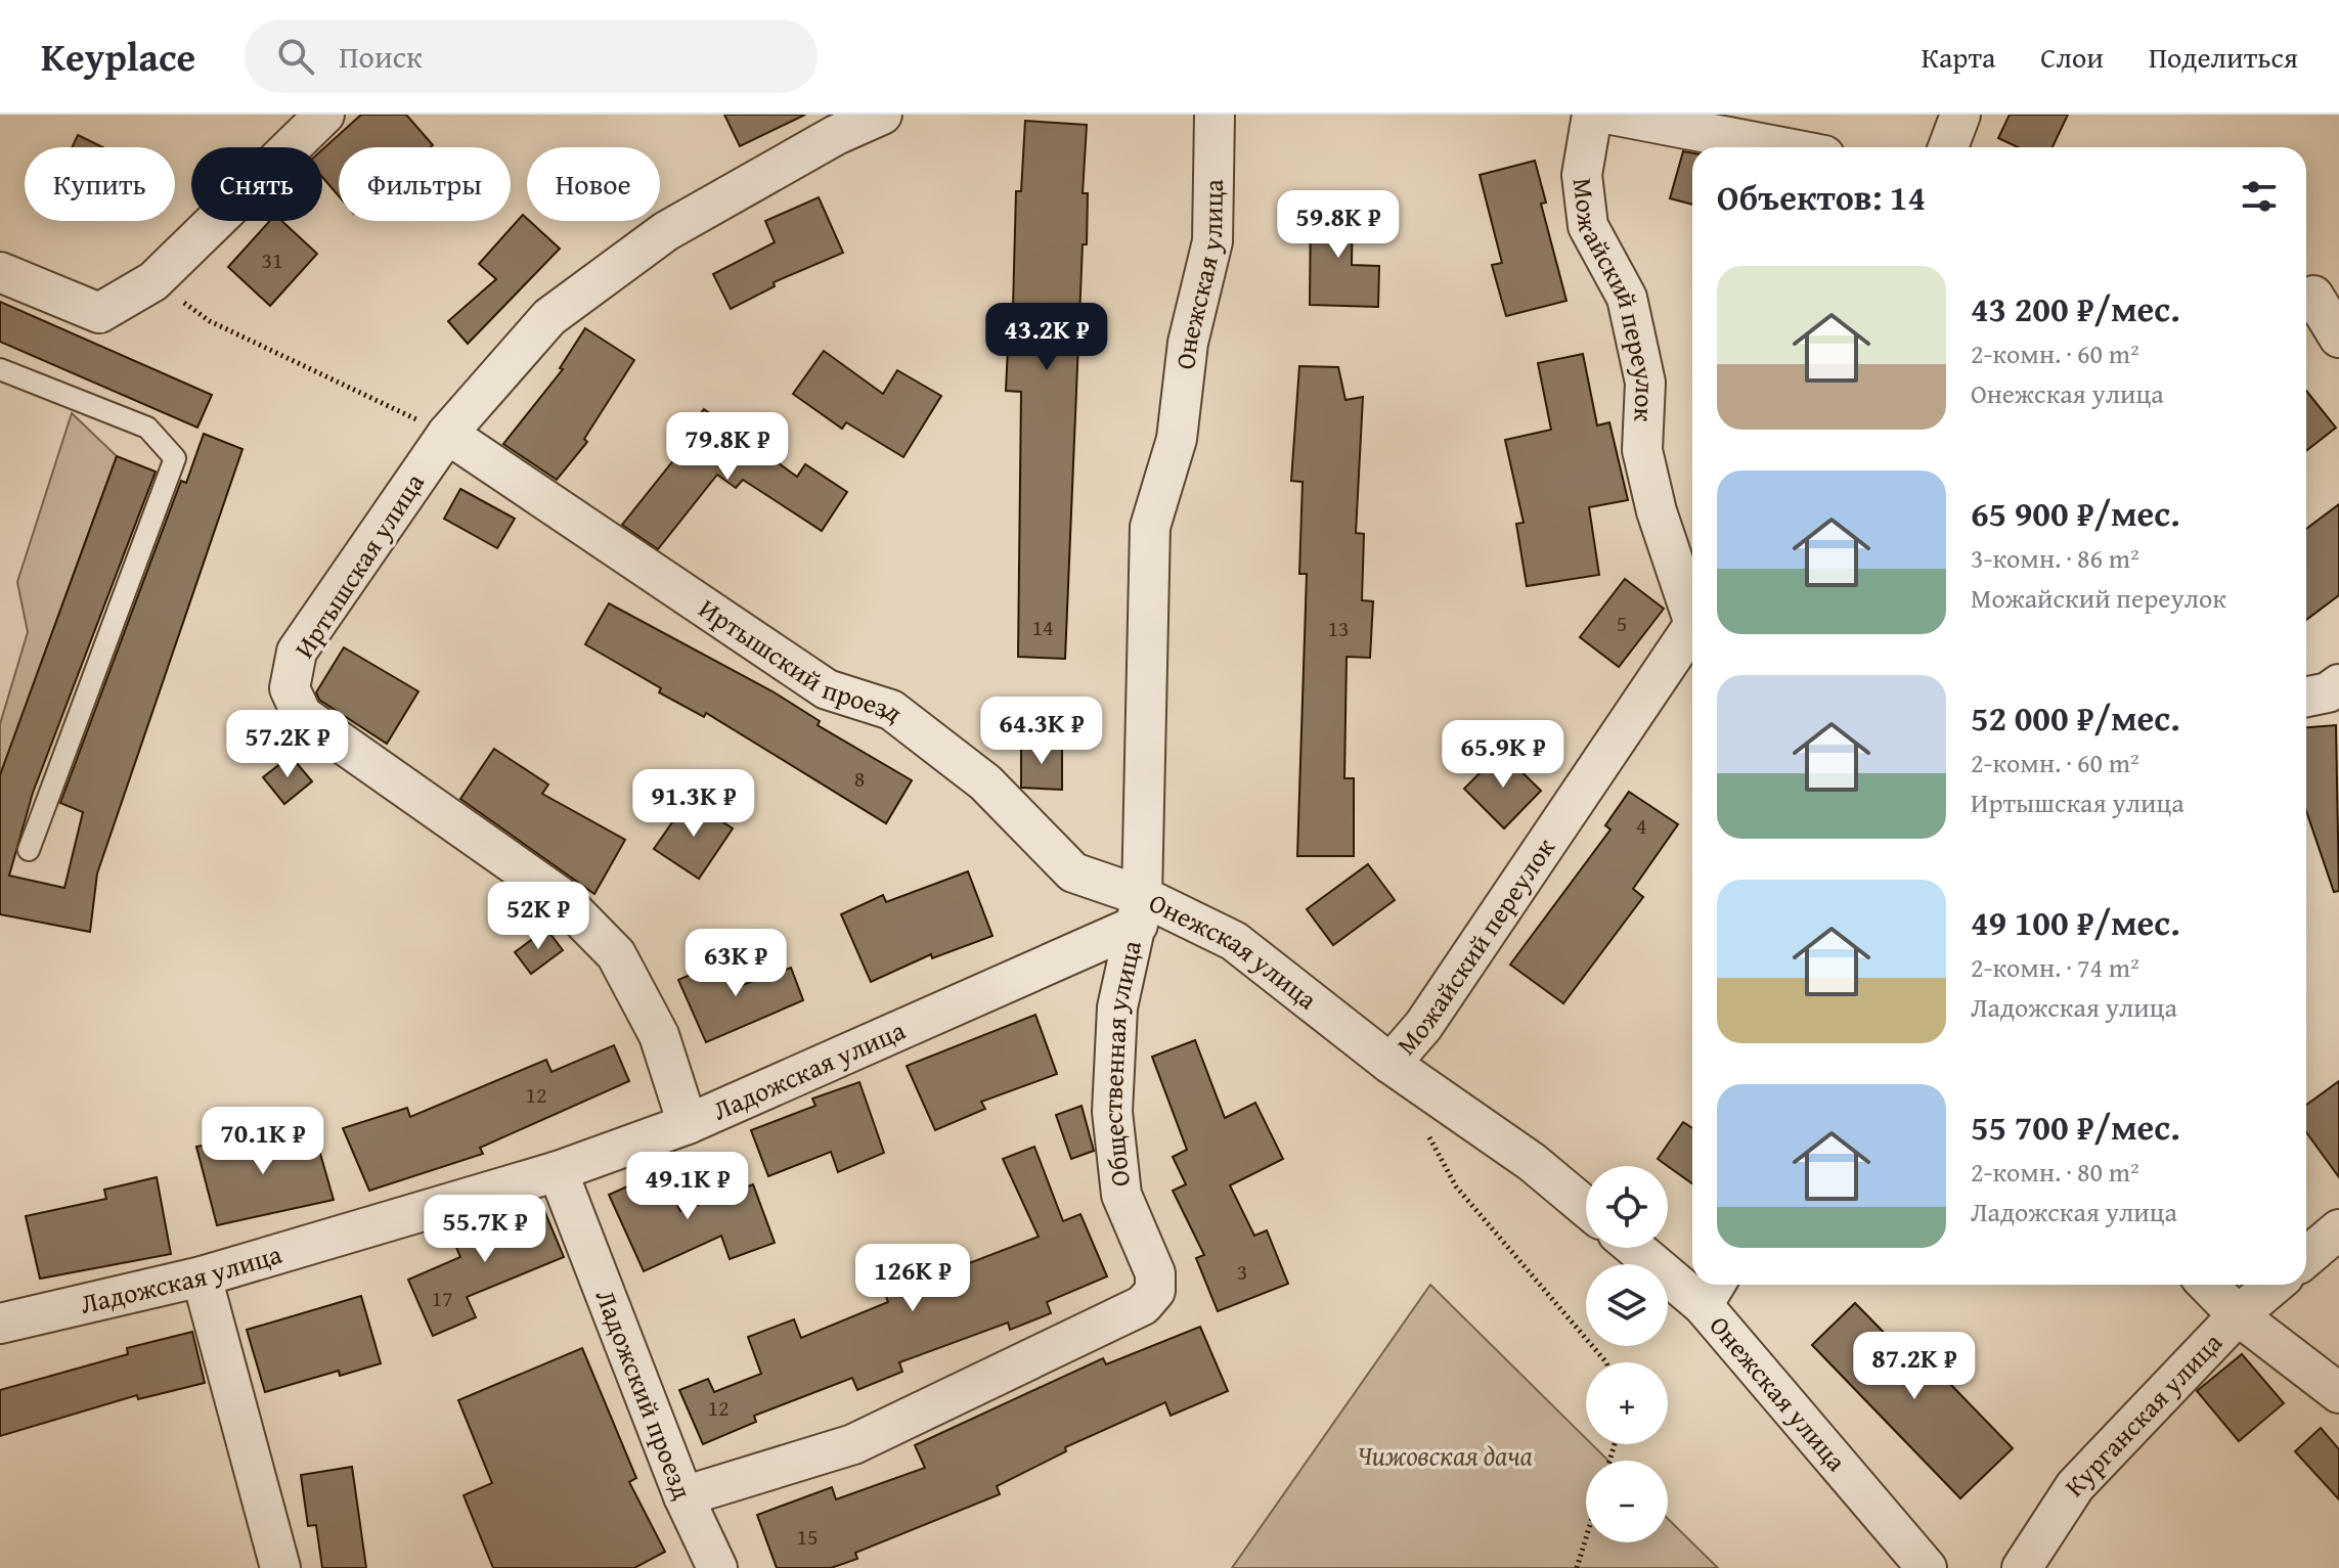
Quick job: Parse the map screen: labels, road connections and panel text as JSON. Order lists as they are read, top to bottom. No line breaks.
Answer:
{"streets":{"street":["Онежская улица","Можайский переулок","Иртышская улица","Иртышский проезд","Общественная улица","Ладожская улица","Ладожский проезд","Курганская улица"]},"crossings":[["Онежская улица","Можайский переулок"],["Онежская улица","Иртышский проезд"],["Онежская улица","Общественная улица"],["Онежская улица","Ладожская улица"],["Иртышская улица","Иртышский проезд"],["Иртышская улица","Ладожская улица"],["Иртышский проезд","Общественная улица"],["Иртышский проезд","Ладожская улица"],["Общественная улица","Ладожская улица"],["Общественная улица","Ладожский проезд"],["Ладожская улица","Ладожский проезд"]],"parks":["Чижовская дача"],"house_numbers":["31","5","14","13","8","4","12","3","17","12","15"],"page":{"header":"Keyplace","search":"Поиск","nav":["Карта","Слои","Поделиться"],"chip":["Купить","Снять","Фильтры","Новое"],"heading":"Объектов: 14","price":["59.8K ₽","43.2K ₽","79.8K ₽","64.3K ₽","57.2K ₽","65.9K ₽","91.3K ₽","52K ₽","63K ₽","70.1K ₽","49.1K ₽","55.7K ₽","126K ₽","87.2K ₽"],"list":[{"name":"43 200 ₽/мес.","note":"2-комн. · 60 m² · Онежская улица"},{"name":"65 900 ₽/мес.","note":"3-комн. · 86 m² · Можайский переулок"},{"name":"52 000 ₽/мес.","note":"2-комн. · 60 m² · Иртышская улица"},{"name":"49 100 ₽/мес.","note":"2-комн. · 74 m² · Ладожская улица"},{"name":"55 700 ₽/мес.","note":"2-комн. · 80 m² · Ладожская улица"}],"map_buttons":["+","−"]}}
